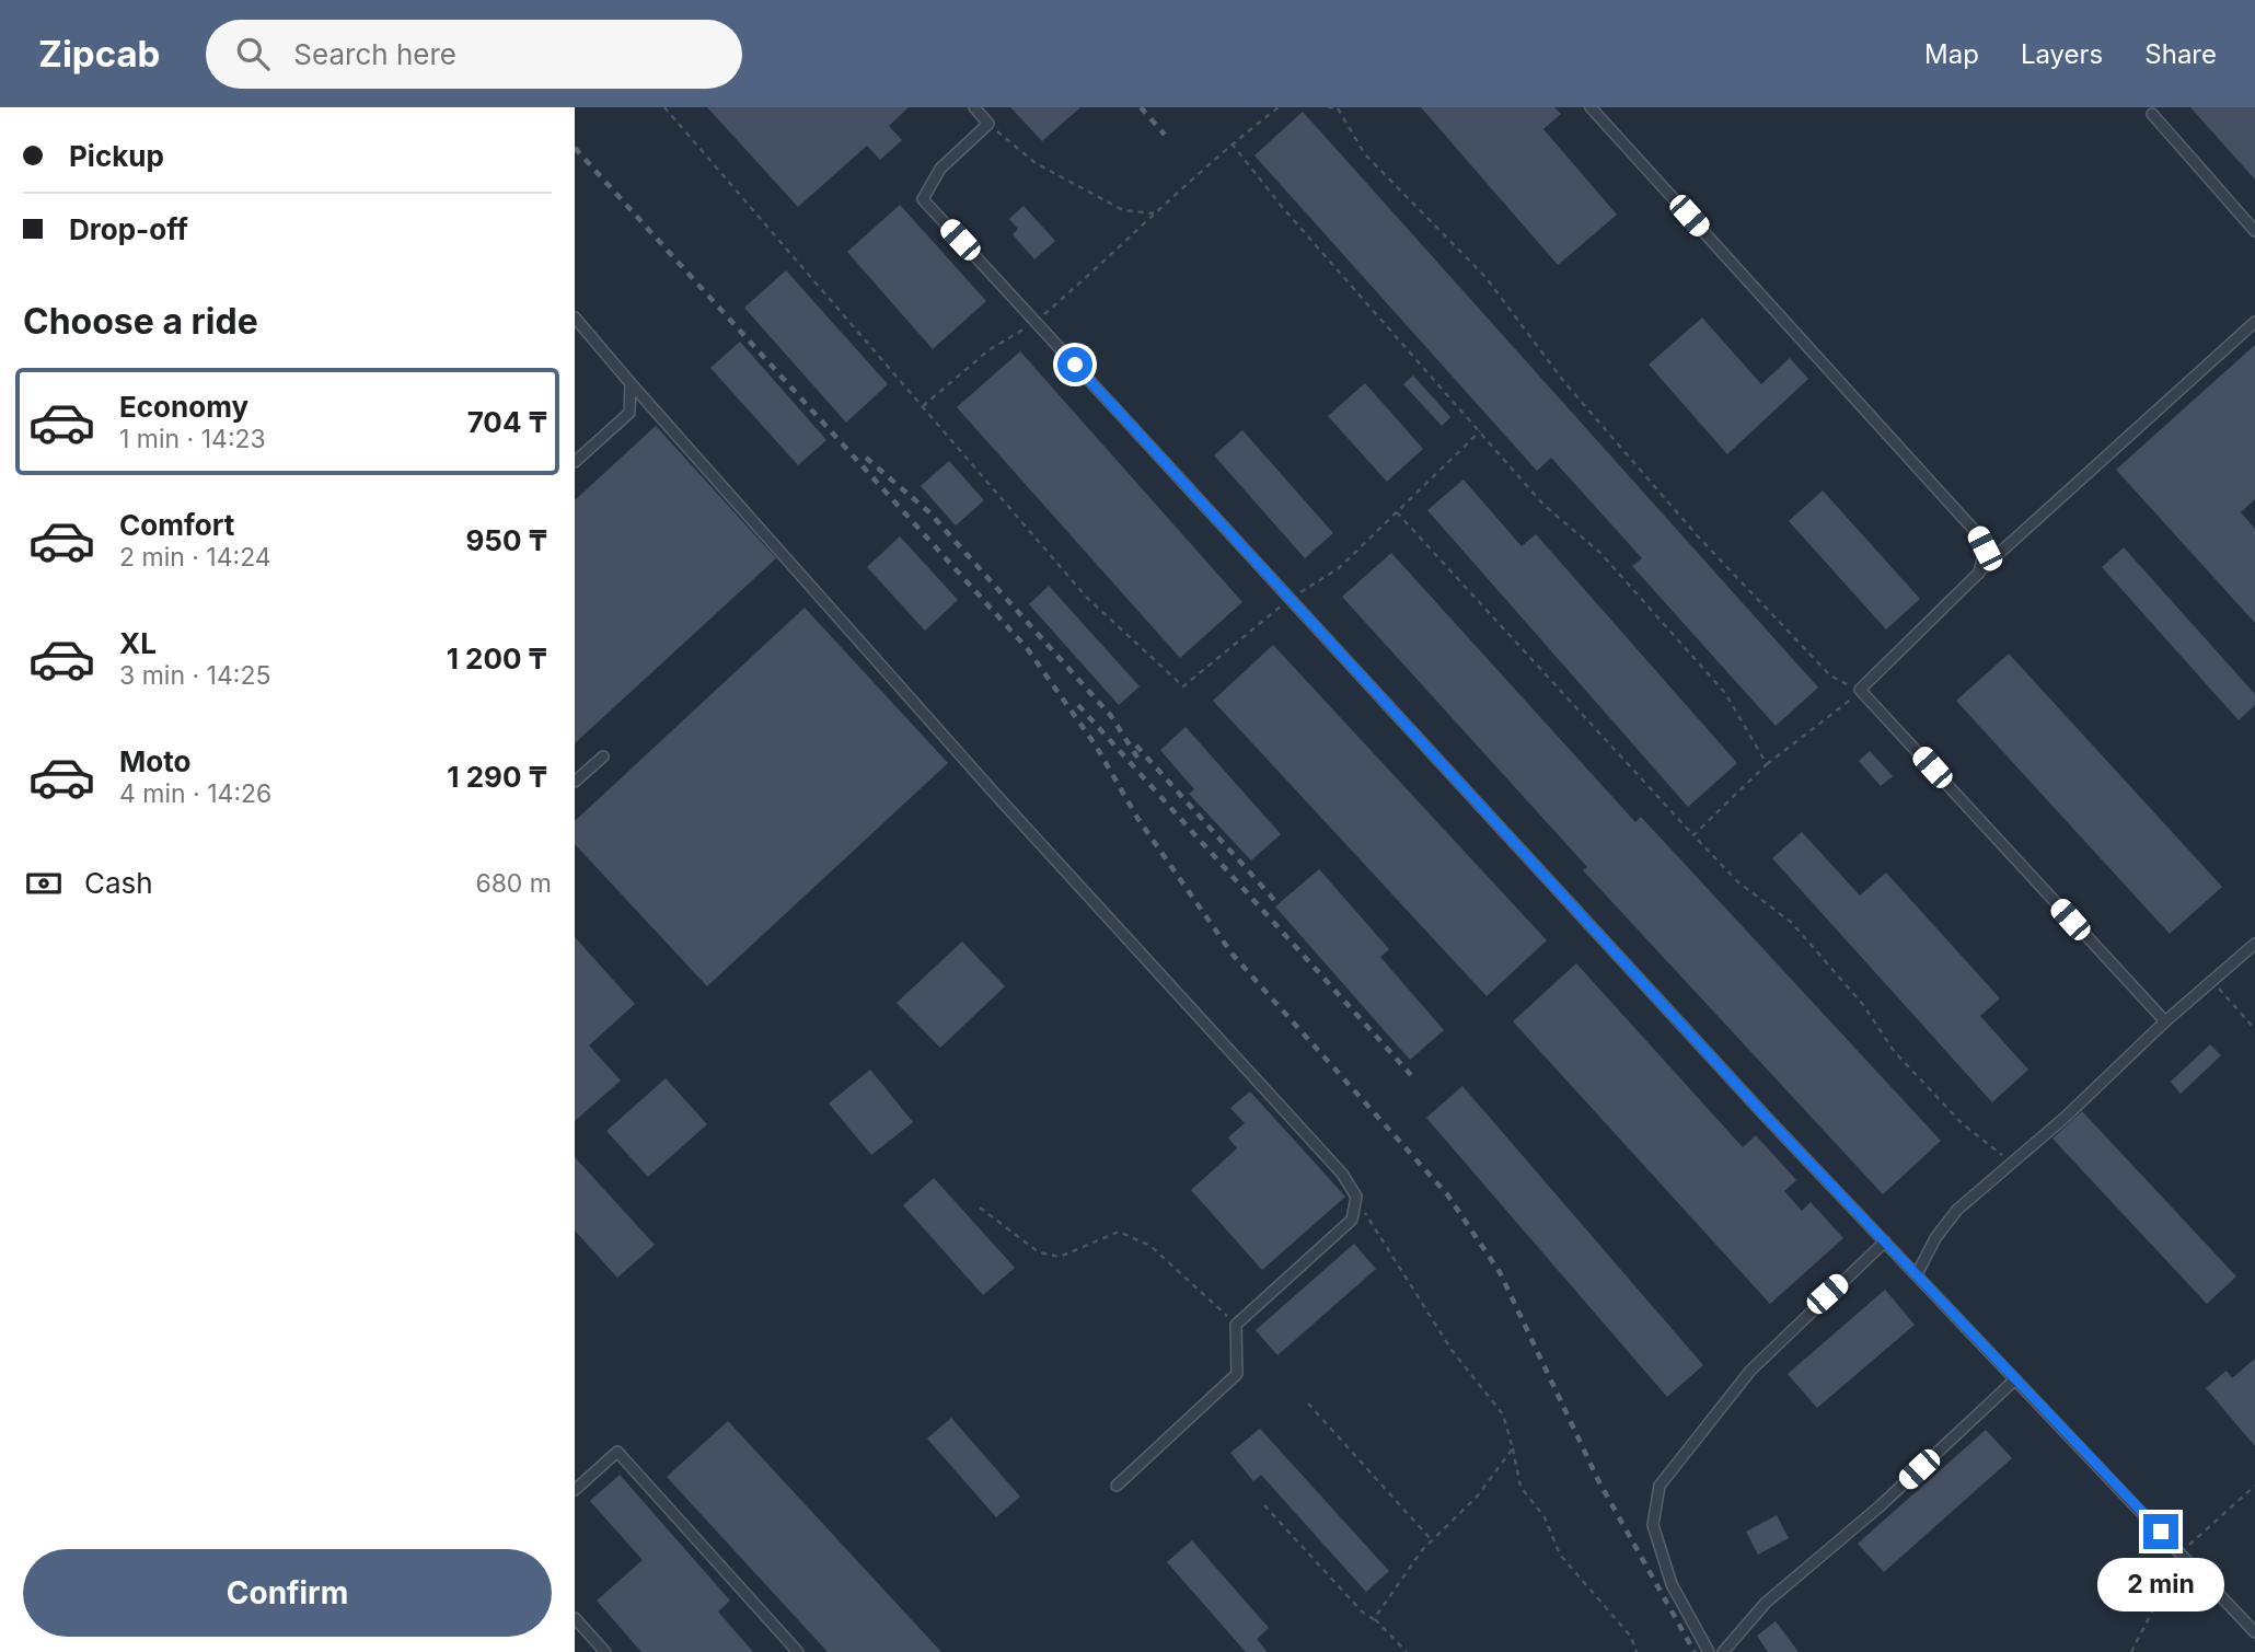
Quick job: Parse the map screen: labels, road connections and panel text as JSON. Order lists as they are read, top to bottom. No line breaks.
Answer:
{"page":{"header":"Zipcab","search":"Search here","nav":["Map","Layers","Share"],"banner":["Pickup","Drop-off"],"heading":"Choose a ride","list":[{"name":"Economy","note":"1 min · 14:23","value":"704 ₸"},{"name":"Comfort","note":"2 min · 14:24","value":"950 ₸"},{"name":"XL","note":"3 min · 14:25","value":"1 200 ₸"},{"name":"Moto","note":"4 min · 14:26","value":"1 290 ₸"}],"pay":["Cash","680 m"],"buttons":"Confirm","bubble":"2 min"}}
